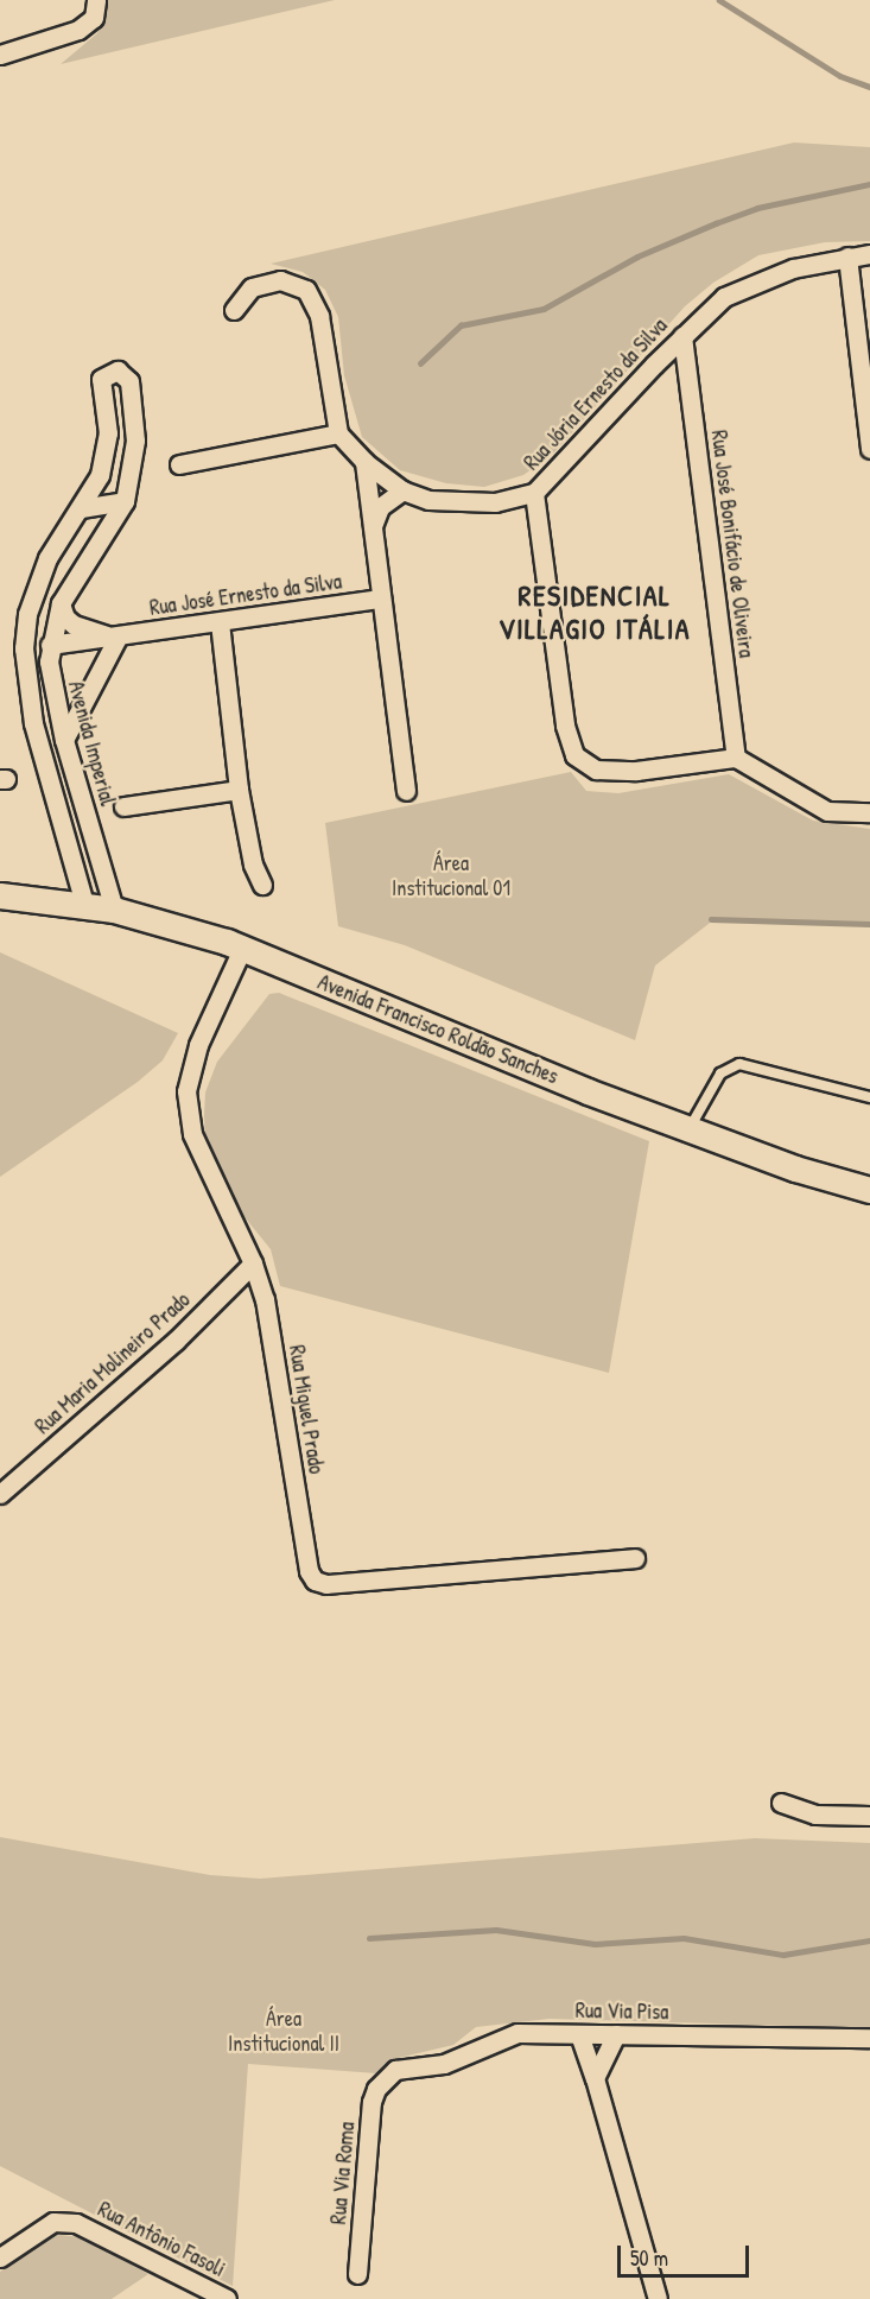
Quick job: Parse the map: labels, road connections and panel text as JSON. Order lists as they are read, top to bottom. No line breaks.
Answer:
{"streets":{"street":["Rua Jória Ernesto da Silva","Rua José Bonifácio de Oliveira","Rua José Ernesto da Silva","Avenida Imperial","Avenida Francisco Roldão Sanches","Rua Maria Molineiro Prado","Rua Miguel Prado","Rua Via Pisa","Rua Via Roma","Rua Antônio Fasoli"]},"crossings":[["Rua Jória Ernesto da Silva","Rua José Bonifácio de Oliveira"],["Rua José Ernesto da Silva","Avenida Imperial"],["Avenida Imperial","Avenida Francisco Roldão Sanches"],["Avenida Francisco Roldão Sanches","Rua Miguel Prado"],["Rua Maria Molineiro Prado","Rua Miguel Prado"],["Rua Via Pisa","Rua Via Roma"]],"districts":["RESIDENCIAL VILLAGIO ITÁLIA"],"parks":["Área Institucional 01","Área Institucional II"],"scale_bar":"50 m"}
